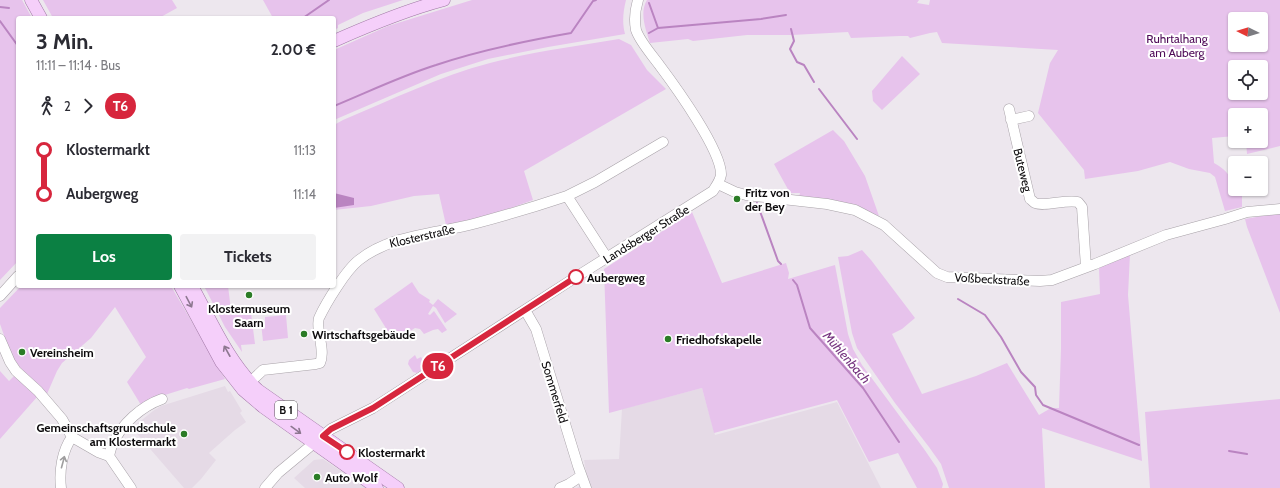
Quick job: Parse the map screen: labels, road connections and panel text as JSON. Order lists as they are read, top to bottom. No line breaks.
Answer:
{"streets":{"main road":["B 1"],"street":["Buteweg","Landsberger Straße","Klosterstraße","Voßbeckstraße","Sommerfeld"]},"crossings":[["Buteweg","Voßbeckstraße"],["Landsberger Straße","Voßbeckstraße"],["Landsberger Straße","Sommerfeld"],["Landsberger Straße","B 1"],["Klosterstraße","B 1"]],"water":["Mühlenbach"],"parks":["Ruhrtalhang am Auberg"],"places":["Fritz von der Bey","Aubergweg","Klostermuseum Saarn","Wirtschaftsgebäude","Friedhofskapelle","Vereinsheim","Gemeinschaftsgrundschule am Klostermarkt","Klostermarkt","Auto Wolf"],"lines":["bus line T6"],"north":"left","page":{"on_map":"T6","map_buttons":["+","−"],"heading":["3 Min.","11:11 – 11:14 · Bus","2.00 €"],"legs":["2","T6"],"list":[{"name":"Klostermarkt","value":"11:13"},{"name":"Aubergweg","value":"11:14"}],"buttons":["Los","Tickets"]}}
